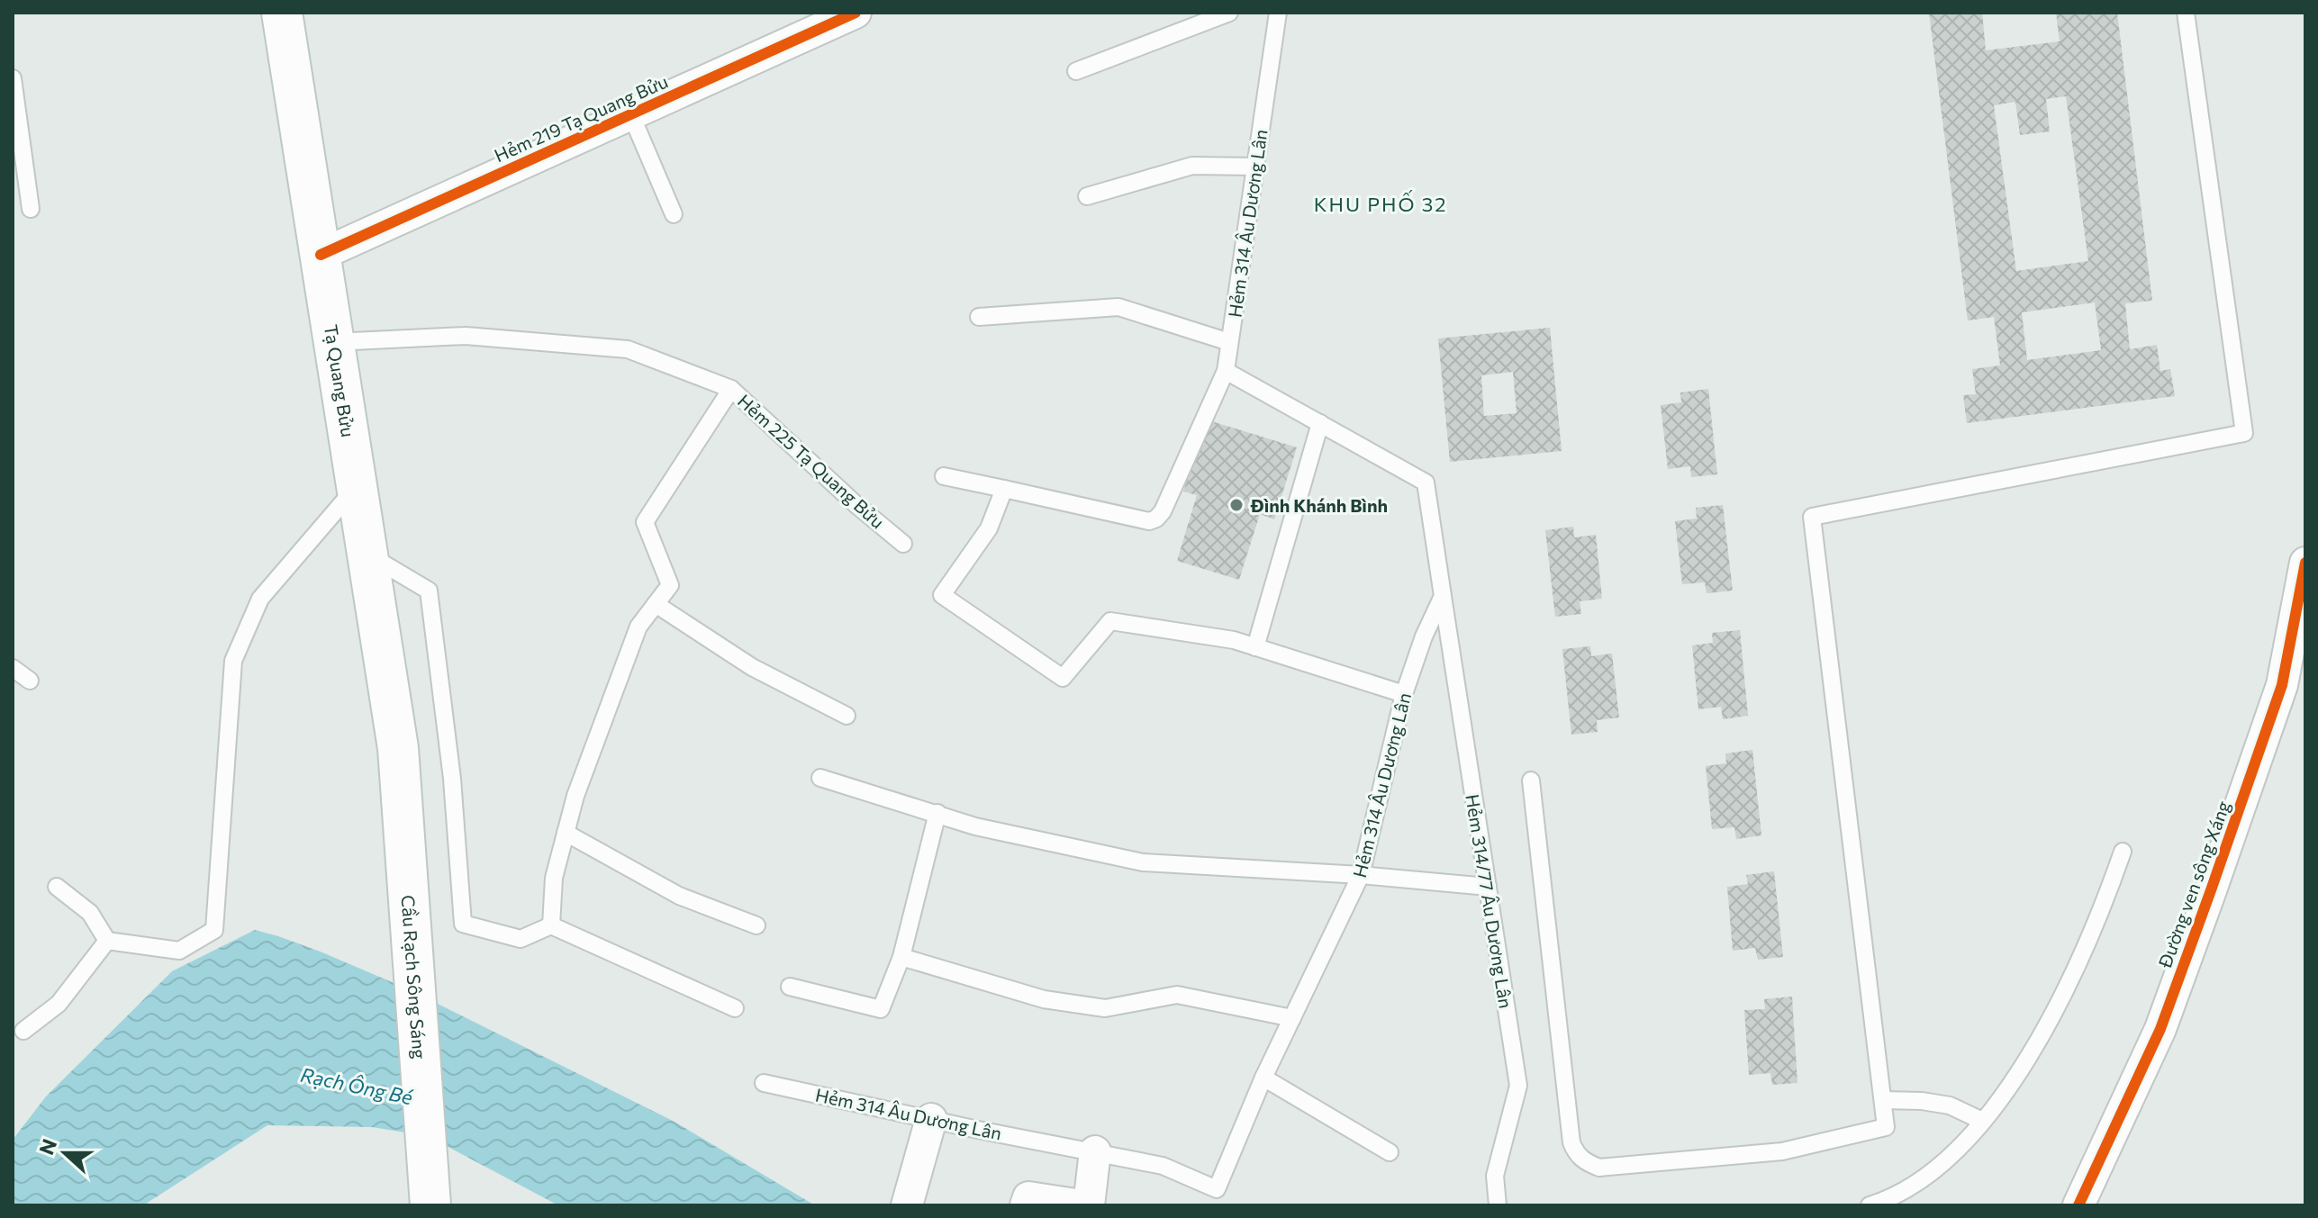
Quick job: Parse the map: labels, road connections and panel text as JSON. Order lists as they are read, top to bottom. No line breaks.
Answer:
{"streets":{"main road":["Tạ Quang Bửu","Cầu Rạch Sông Sáng"],"street":["Hẻm 219 Tạ Quang Bửu","Đường ven sông Xáng"],"lane":["Hẻm 314 Âu Dương Lân","Hẻm 225 Tạ Quang Bửu","Hẻm 314/77 Âu Dương Lân"]},"crossings":[["Hẻm 219 Tạ Quang Bửu","Tạ Quang Bửu"],["Hẻm 314 Âu Dương Lân","Hẻm 314/77 Âu Dương Lân"],["Tạ Quang Bửu","Hẻm 225 Tạ Quang Bửu"],["Tạ Quang Bửu","Cầu Rạch Sông Sáng"]],"districts":["KHU PHỐ 32"],"water":["Rạch Ông Bé"],"places":["Đình Khánh Bình"],"north":"left"}
